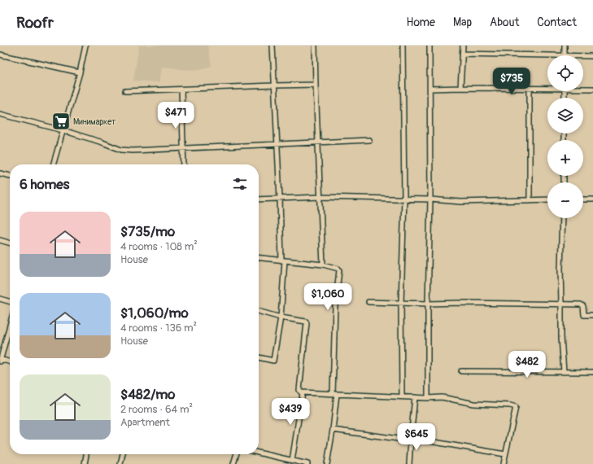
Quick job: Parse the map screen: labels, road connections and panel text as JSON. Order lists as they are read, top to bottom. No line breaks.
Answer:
{"places":{"supermarket":["Минимаркет"]},"page":{"header":"Roofr","nav":["Home","Map","About","Contact"],"map_buttons":["+","−"],"price":["$735","$471","$1,060","$482","$439","$645"],"heading":"6 homes","list":[{"name":"$735/mo","note":"4 rooms · 108 m² · House"},{"name":"$1,060/mo","note":"4 rooms · 136 m² · House"},{"name":"$482/mo","note":"2 rooms · 64 m² · Apartment"}]}}
